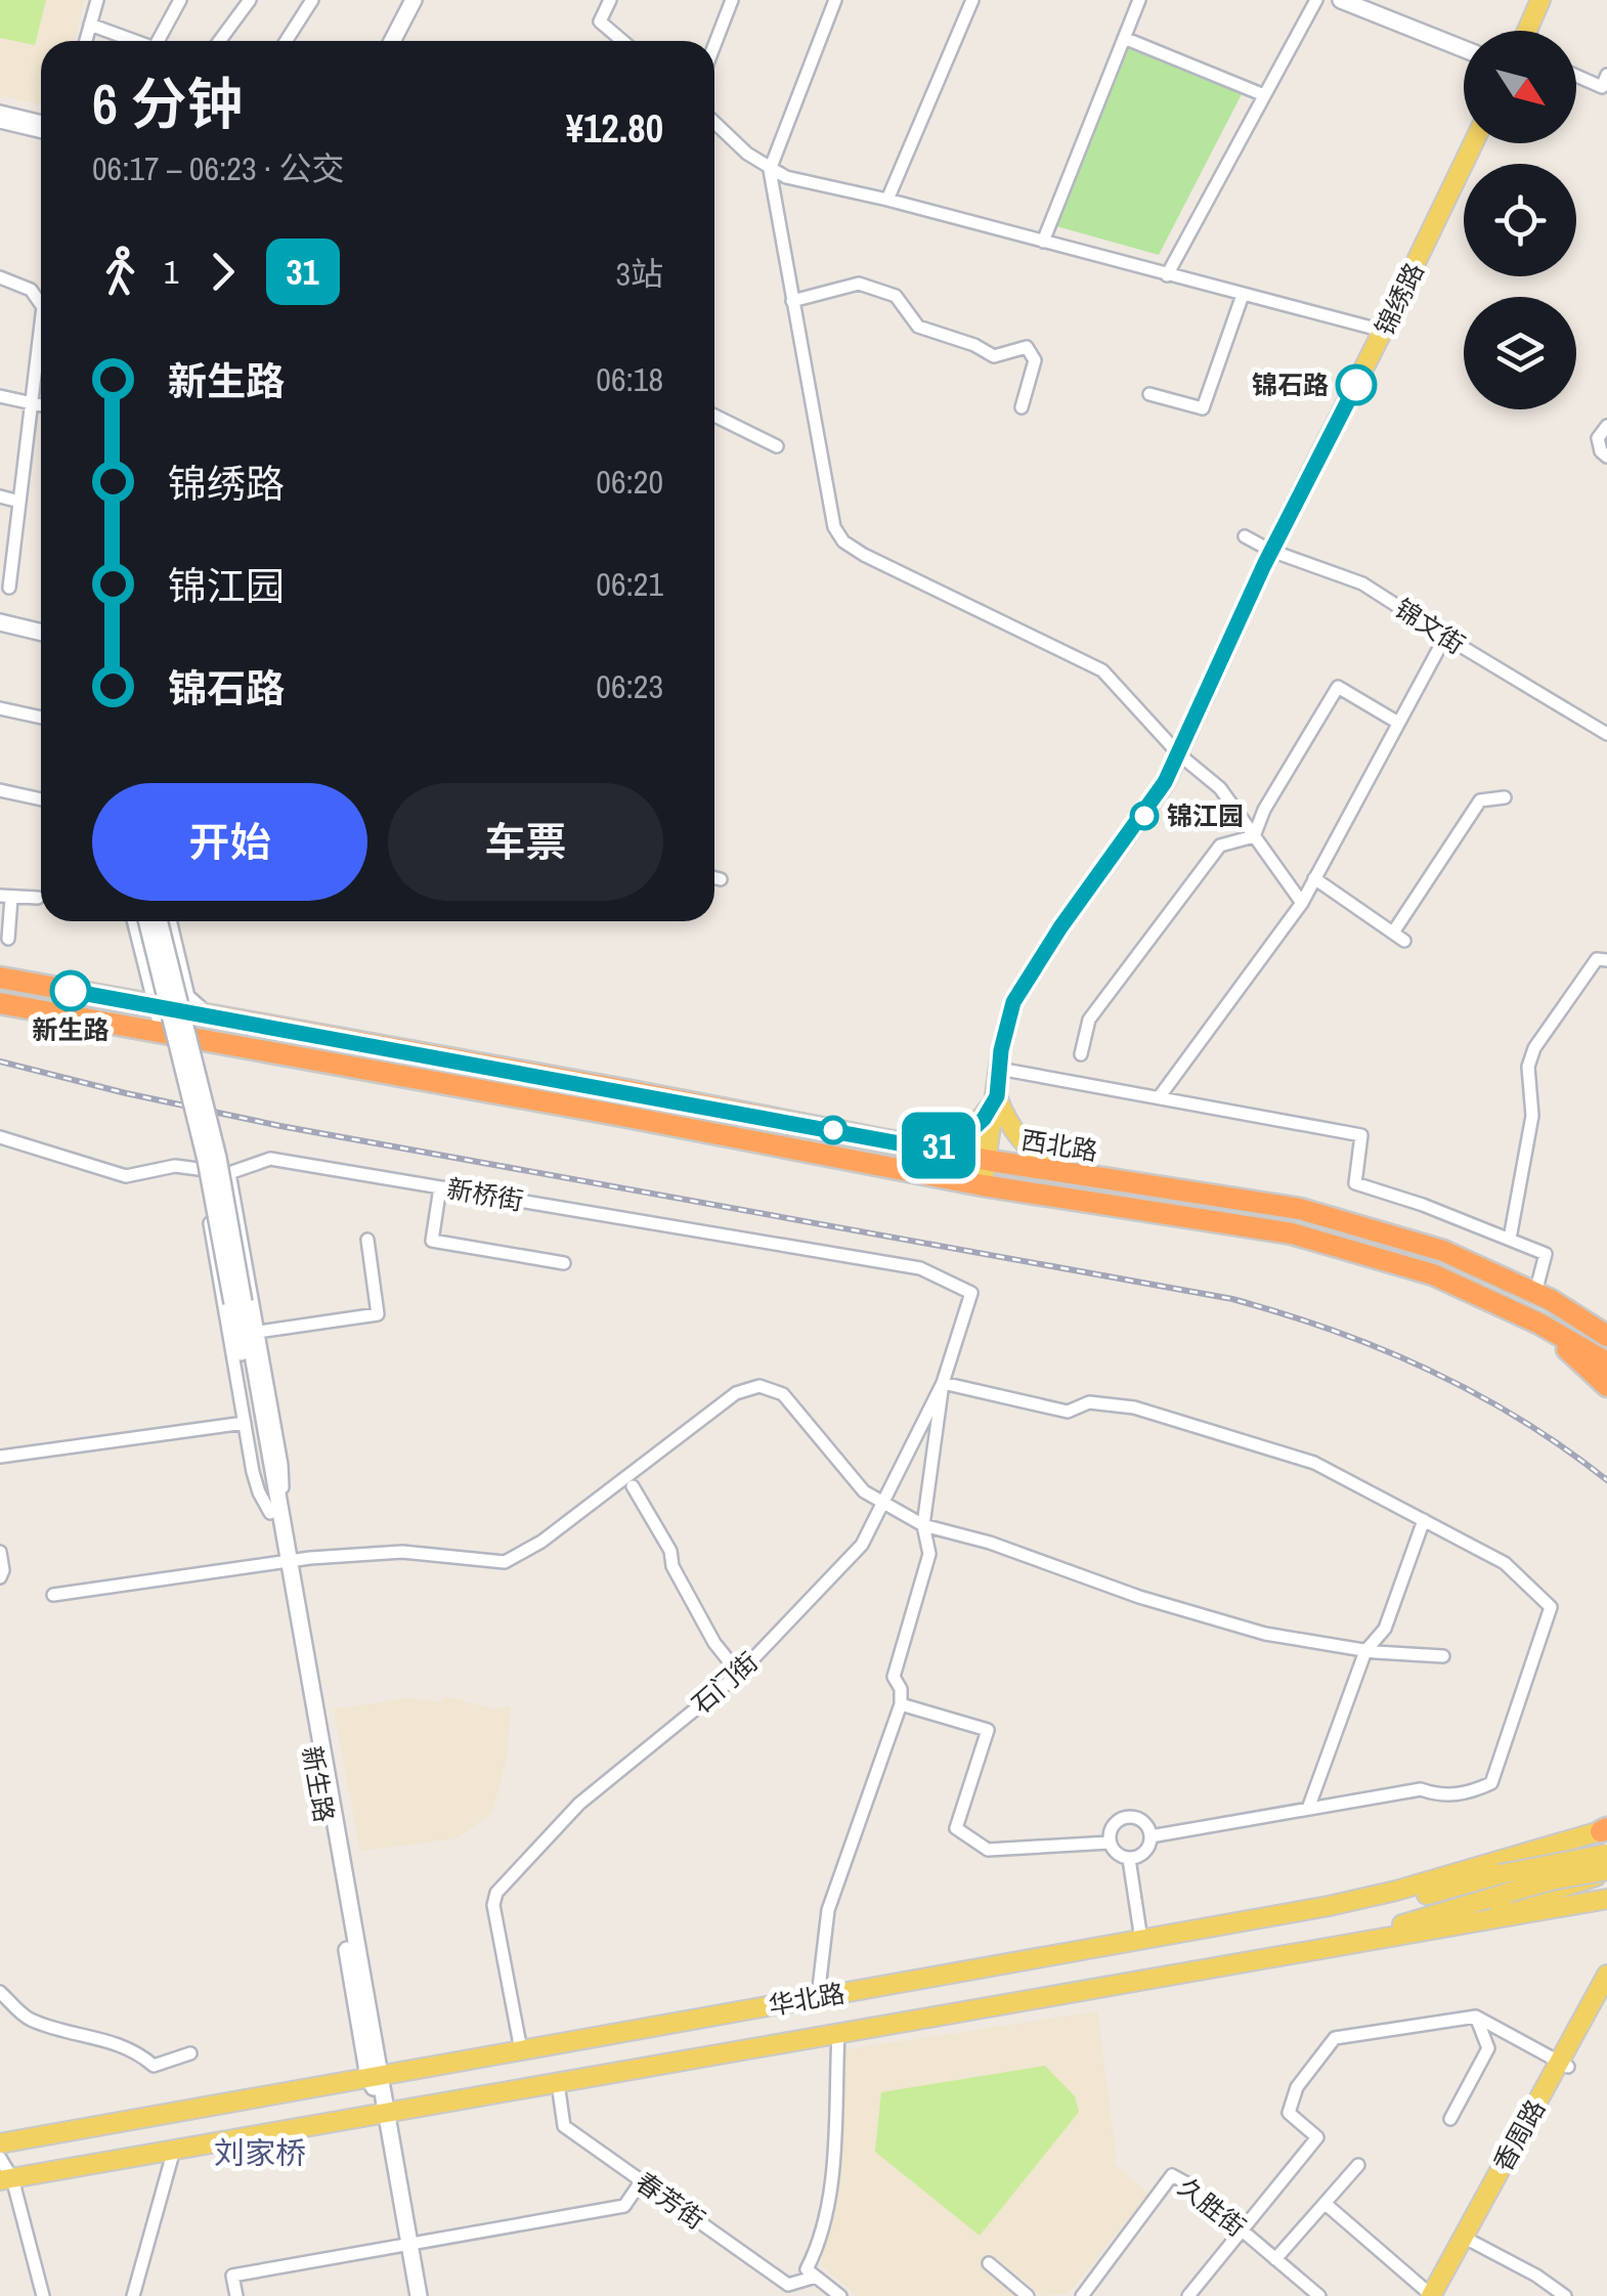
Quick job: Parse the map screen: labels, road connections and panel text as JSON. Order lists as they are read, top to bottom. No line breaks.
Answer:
{"streets":{"highway":["西北路"],"main road":["锦绣路","新生路","华北路","香周路"],"street":["锦文街","新桥街","石门街","春芳街","久胜街"]},"crossings":[["锦绣路","锦文街"],["锦绣路","西北路"],["新桥街","石门街"],["石门街","华北路"],["新生路","华北路"],["华北路","春芳街"]],"districts":["刘家桥"],"places":["锦石路","锦江园","新生路"],"lines":["bus line 31"],"north":"bottom right","page":{"on_map":"31","heading":["6 分钟","06:17 – 06:23 · 公交","¥12.80"],"legs":["1","31","3站"],"list":[{"name":"新生路","value":"06:18"},{"name":"锦绣路","value":"06:20"},{"name":"锦江园","value":"06:21"},{"name":"锦石路","value":"06:23"}],"buttons":["开始","车票"]}}
